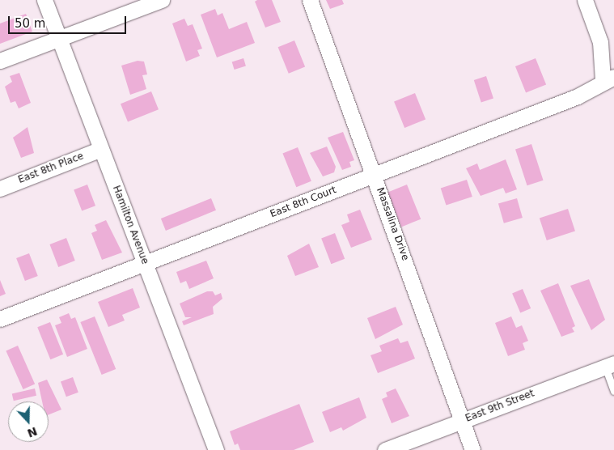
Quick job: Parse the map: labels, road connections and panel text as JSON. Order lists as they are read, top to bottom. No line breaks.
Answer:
{"streets":{"street":["East 8th Place","East 8th Court","Massalina Drive","Hamilton Avenue","East 9th Street"]},"crossings":[["East 8th Place","Hamilton Avenue"],["East 8th Court","Massalina Drive"],["East 8th Court","Hamilton Avenue"],["Massalina Drive","East 9th Street"]],"scale_bar":"50 m","north":"bottom"}
